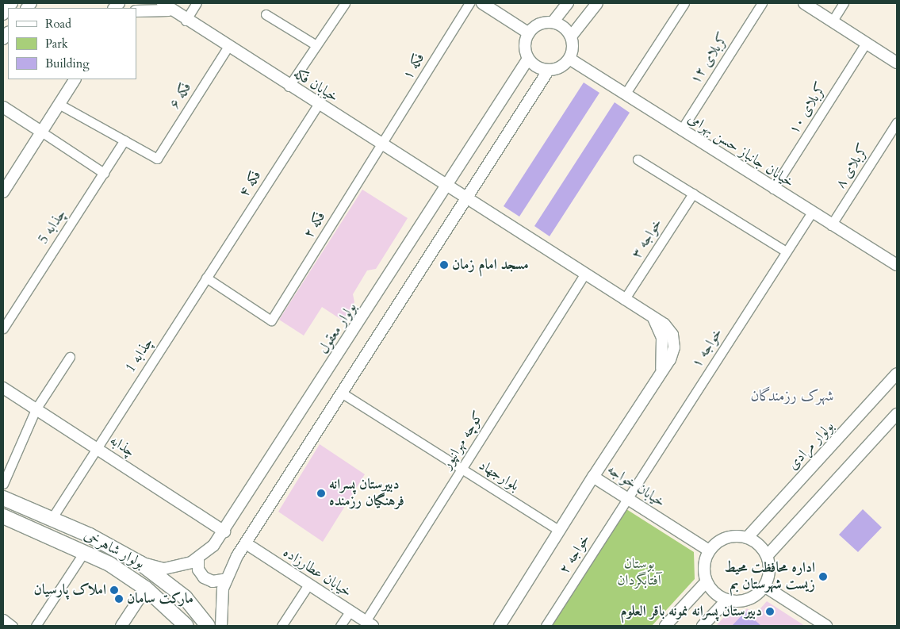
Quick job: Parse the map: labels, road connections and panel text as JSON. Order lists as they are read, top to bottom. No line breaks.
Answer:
{"streets":{"main road":["بولوار شاهرخی"],"street":["کربلای ۱۲","فکه ۱","خیابان فکه","فکه ۶","کربلای ۱۰","خیابان جانباز حسن بهرامی","کربلای ۸","فکه ۴","فکه ۲","چذابه 5","خواجه ۳","بولوار معقول","خواجه ۱","چذابه 1","کوچه مهرانپور","بولوار مرادی","چذابه","بلوارجهاد","خیابان خواجه","خواجه ۲","خیابان عطارزاده"]},"crossings":[["کربلای ۱۲","خیابان جانباز حسن بهرامی"],["فکه ۱","خیابان فکه"],["فکه ۱","فکه ۲"],["خیابان فکه","فکه ۶"],["خیابان فکه","فکه ۴"],["خیابان فکه","فکه ۲"],["خیابان فکه","بولوار معقول"],["خیابان فکه","خیابان خواجه"],["فکه ۶","چذابه 5"],["کربلای ۱۰","خیابان جانباز حسن بهرامی"],["خیابان جانباز حسن بهرامی","کربلای ۸"],["خیابان جانباز حسن بهرامی","بولوار معقول"],["خیابان جانباز حسن بهرامی","خواجه ۱"],["فکه ۴","فکه ۲"],["فکه ۴","چذابه 1"],["فکه ۲","چذابه 1"],["خواجه ۳","خیابان خواجه"],["بولوار معقول","چذابه"],["بولوار معقول","بولوار شاهرخی"],["خواجه ۱","خیابان خواجه"],["خواجه ۱","خواجه ۲"],["چذابه 1","چذابه"],["چذابه 1","بولوار شاهرخی"],["کوچه مهرانپور","بلوارجهاد"],["کوچه مهرانپور","خیابان خواجه"],["کوچه مهرانپور","خیابان عطارزاده"],["بولوار مرادی","خیابان خواجه"],["خیابان خواجه","خواجه ۲"]],"districts":["شهرک رزمندگان"],"parks":["بوستان آفتابگردان"],"places":["مسجد امام زمان","دبیرستان پسرانه فرهنگیان رزمنده","اداره محافظت محیط زیست شهرستان بم","املاک پارسیان","مارکت سامان","دبیرستان پسرانه نمونه باقر العلوم"],"legend":["Road","Park","Building"]}
